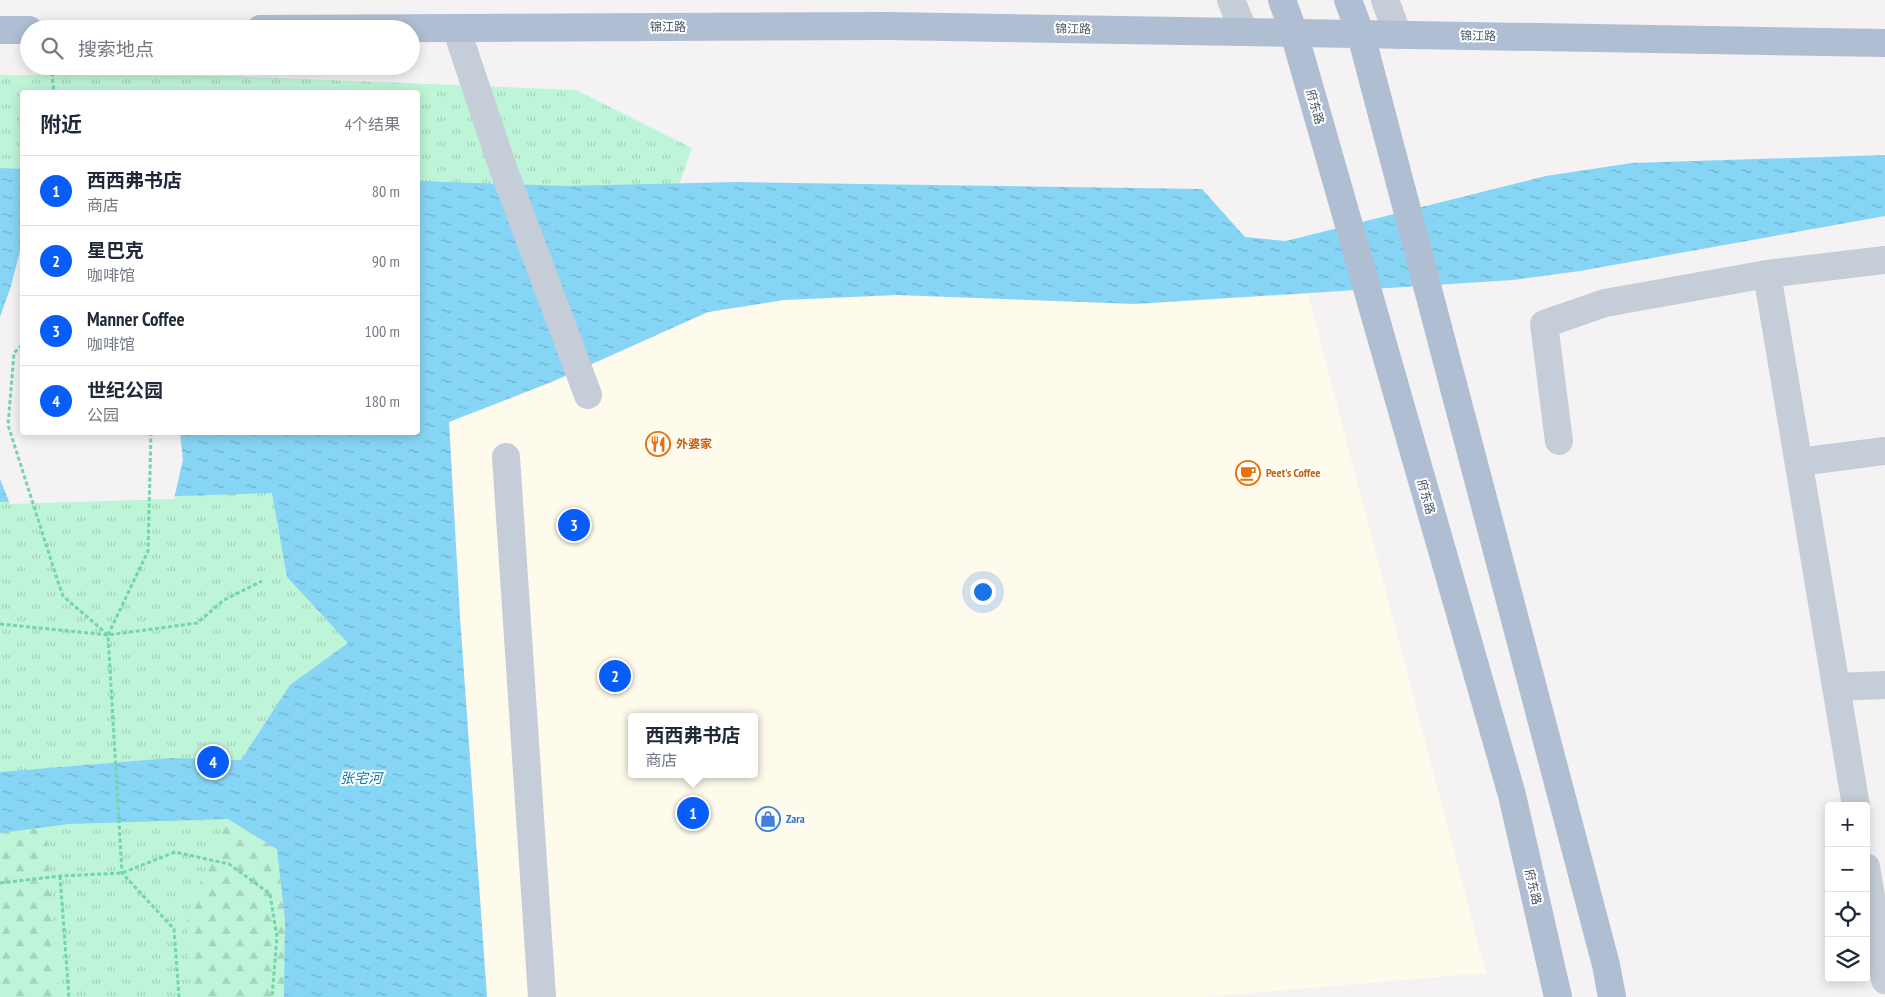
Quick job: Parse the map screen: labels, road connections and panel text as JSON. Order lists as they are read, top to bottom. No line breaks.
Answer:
{"streets":{"main road":["锦江路","府东路"]},"crossings":[["锦江路","府东路"]],"water":["张宅河"],"places":{"restaurant":["外婆家"],"cafe":["Peet's Coffee"],"shop":["Zara"]},"page":{"search":"搜索地点","heading":["附近","4个结果"],"list":[{"mark":"1","name":"西西弗书店","note":"商店","value":"80 m"},{"mark":"2","name":"星巴克","note":"咖啡馆","value":"90 m"},{"mark":"3","name":"Manner Coffee","note":"咖啡馆","value":"100 m"},{"mark":"4","name":"世纪公园","note":"公园","value":"180 m"}],"pins":["3","2","4","1"],"popup":["西西弗书店","商店"],"map_buttons":["+","−"]}}
